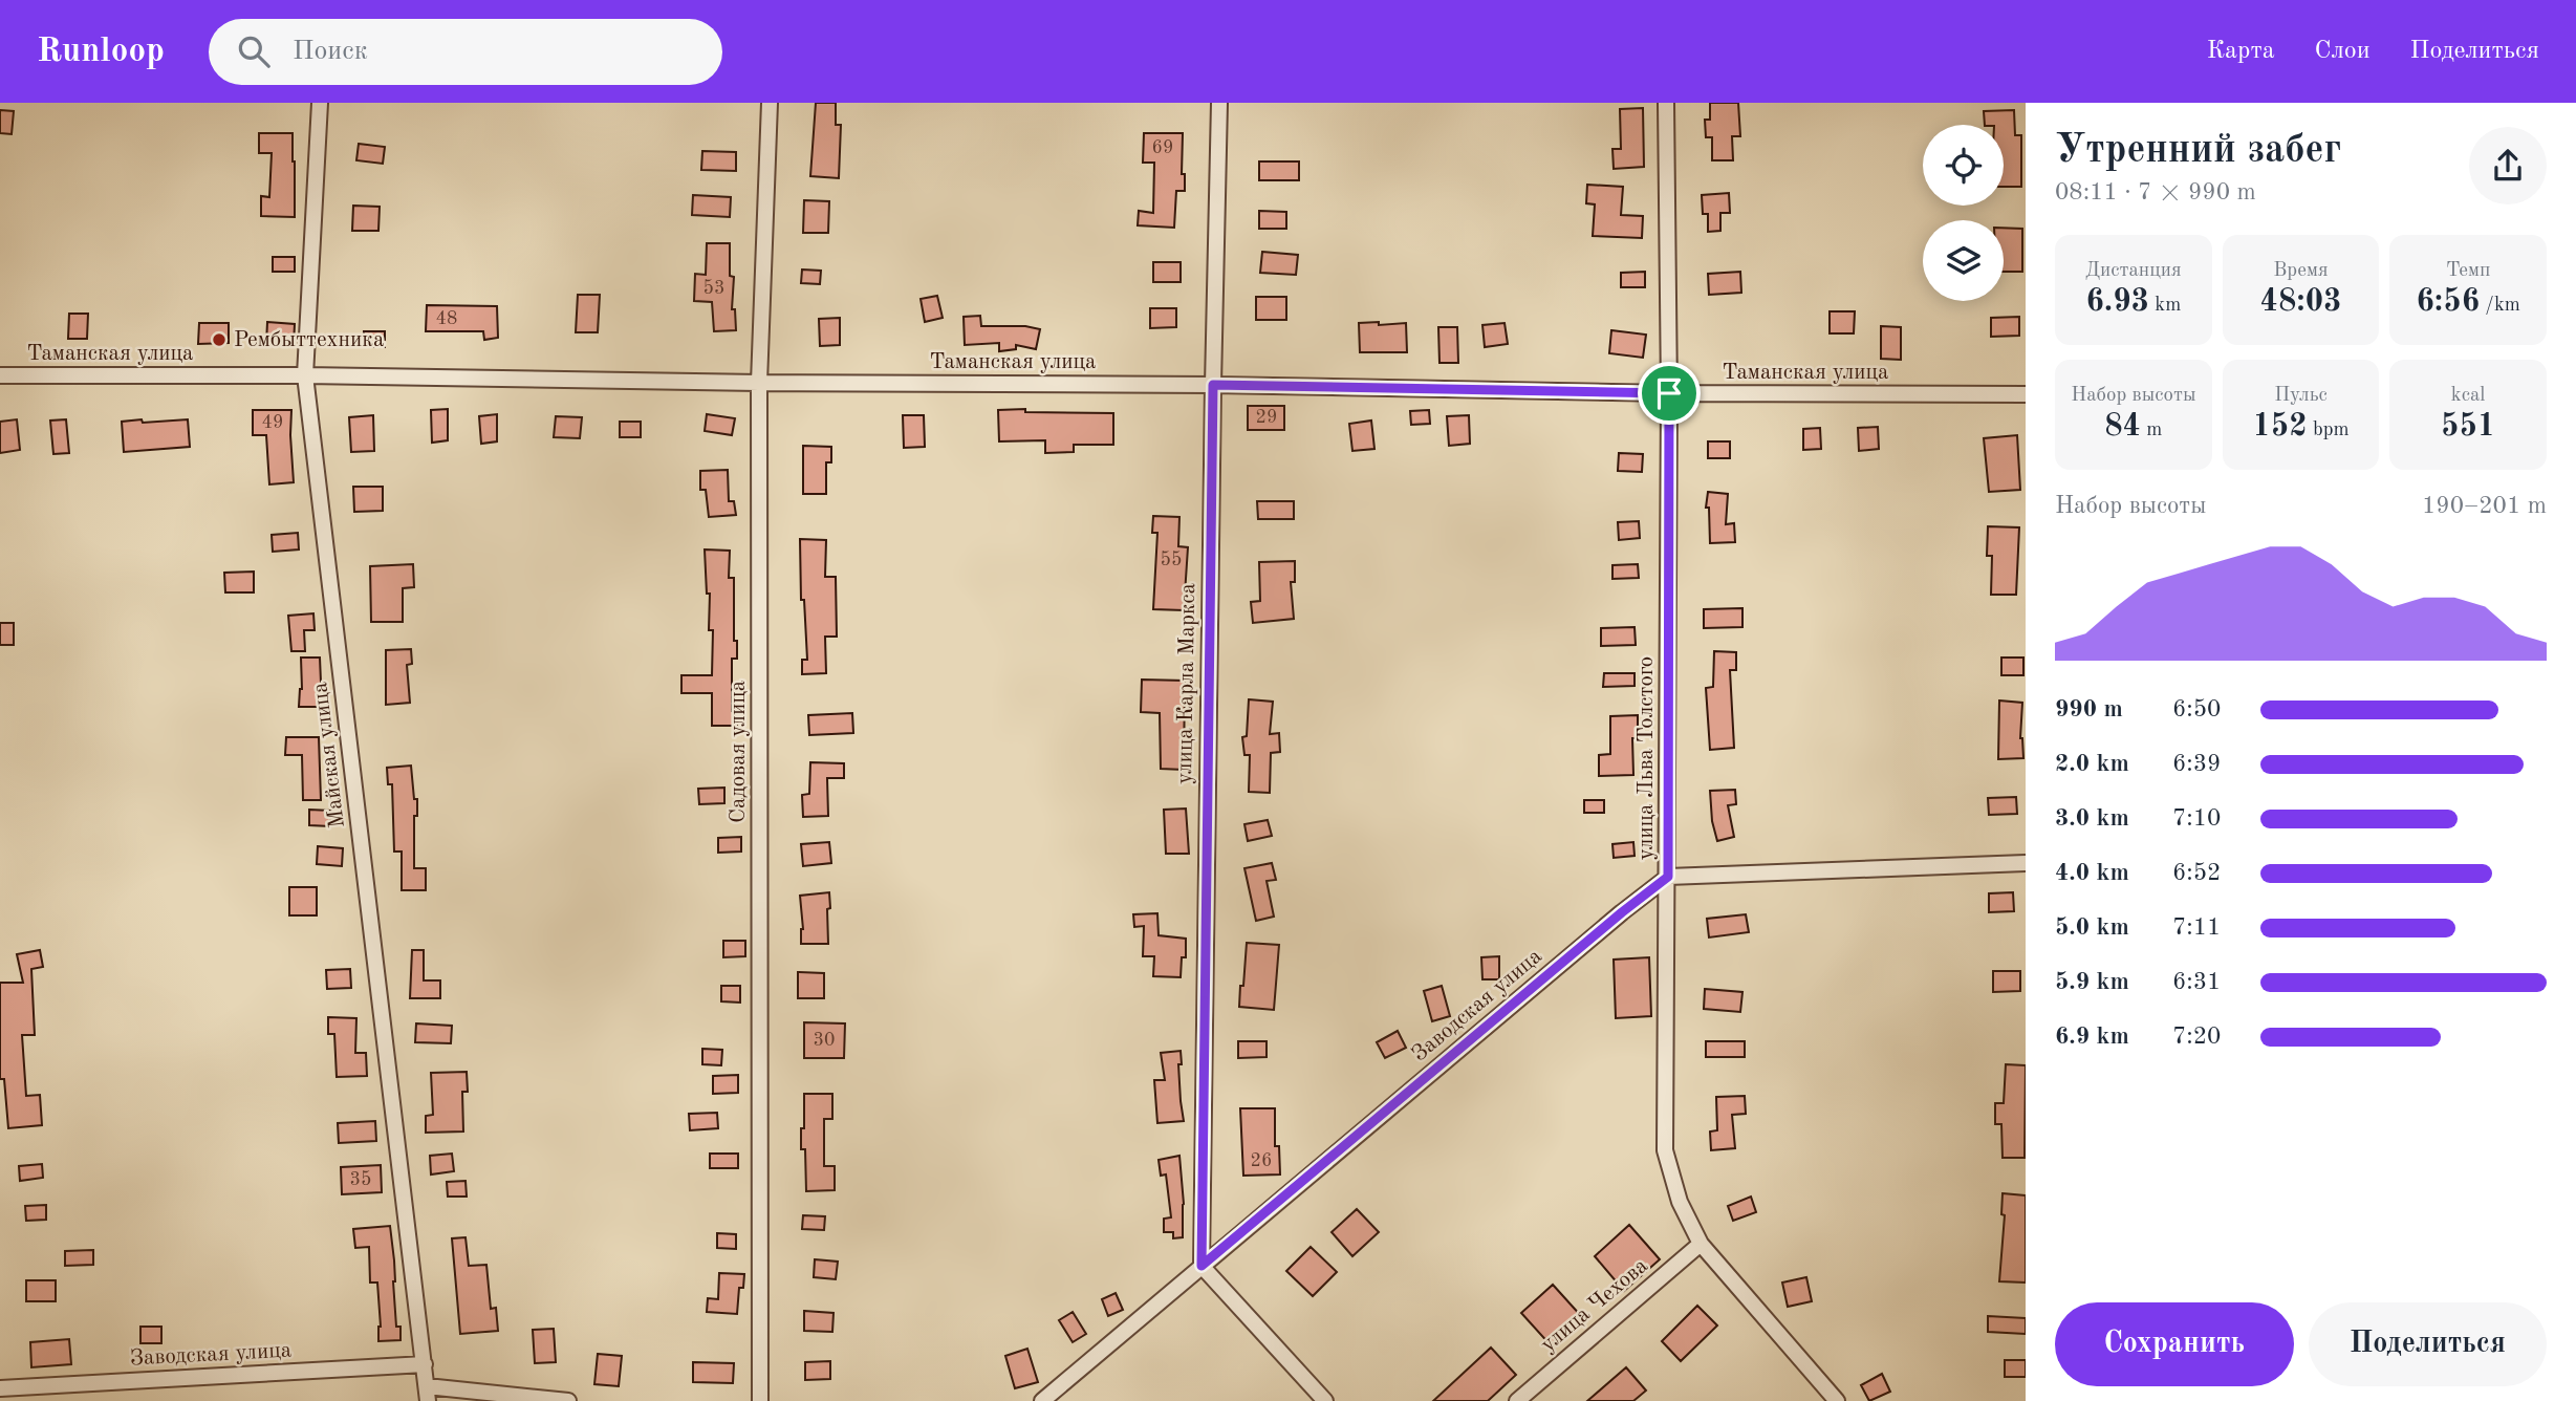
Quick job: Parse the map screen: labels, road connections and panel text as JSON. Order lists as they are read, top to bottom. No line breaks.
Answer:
{"streets":{"street":["Таманская улица","улица Карла Маркса","Садовая улица","Майская улица","улица Льва Толстого","Заводская улица","улица Чехова"]},"crossings":[["Таманская улица","улица Карла Маркса"],["Таманская улица","Садовая улица"],["Таманская улица","Майская улица"],["Таманская улица","улица Льва Толстого"],["улица Карла Маркса","Заводская улица"],["Майская улица","Заводская улица"],["улица Льва Толстого","Заводская улица"],["улица Льва Толстого","улица Чехова"]],"places":["Рембыттехника"],"house_numbers":["69","53","48","29","49","55","30","26","35"],"page":{"header":"Runloop","search":"Поиск","nav":["Карта","Слои","Поделиться"],"heading":["Утренний забег","08:11 · 7 × 990 m"],"stats":[["Дистанция","6.93 km"],["Время","48:03"],["Темп","6:56 /km"],["Набор высоты","84 m"],["Пульс","152 bpm"],["kcal","551"]],"chart":["Набор высоты","190–201 m"],"list":[{"name":"990 m","note":"6:50"},{"name":"2.0 km","note":"6:39"},{"name":"3.0 km","note":"7:10"},{"name":"4.0 km","note":"6:52"},{"name":"5.0 km","note":"7:11"},{"name":"5.9 km","note":"6:31"},{"name":"6.9 km","note":"7:20"}],"buttons":["Сохранить","Поделиться"]}}
